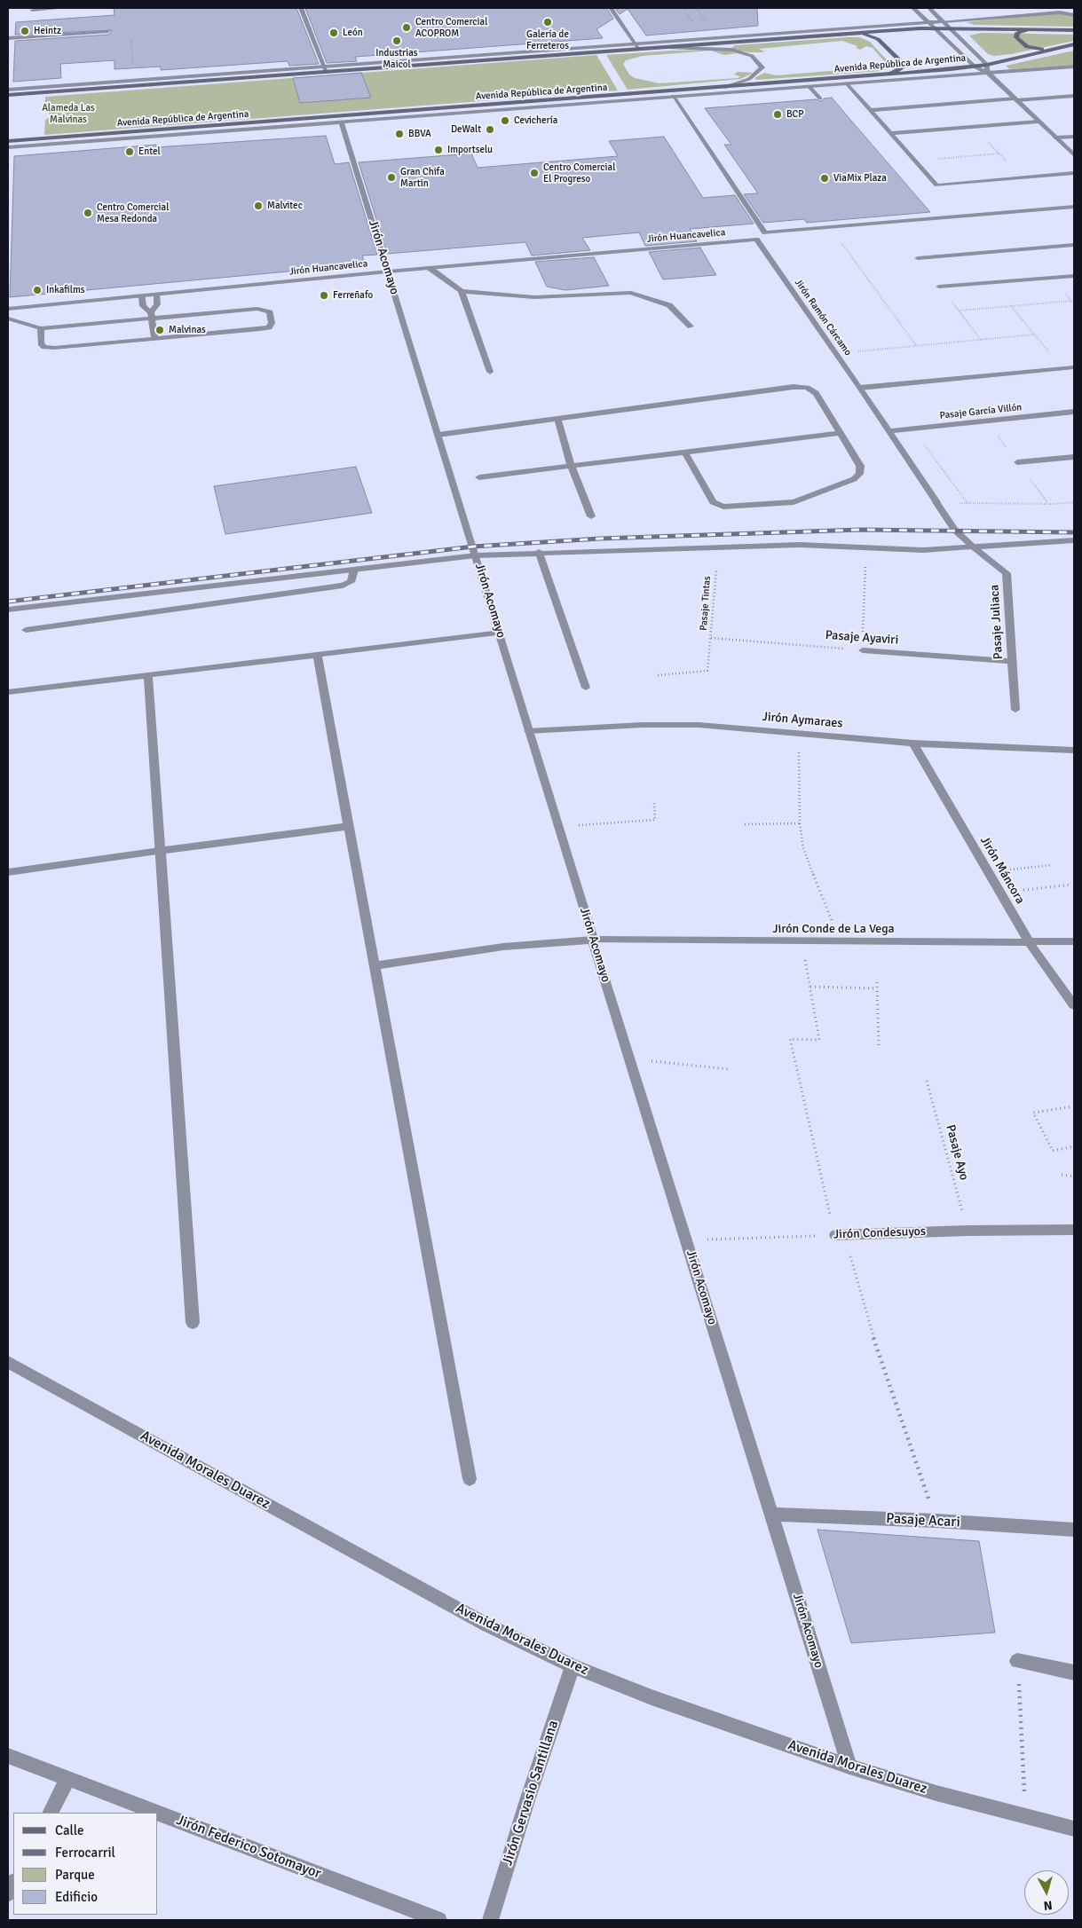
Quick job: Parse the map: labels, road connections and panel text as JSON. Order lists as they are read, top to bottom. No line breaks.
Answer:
{"streets":{"main road":["Avenida República de Argentina"],"street":["Jirón Huancavelica","Jirón Acomayo","Jirón Ramón Cárcamo","Pasaje García Villón","Pasaje Juliaca","Pasaje Ayaviri","Jirón Aymaraes","Jirón Máncora","Jirón Conde de La Vega","Jirón Condesuyos","Avenida Morales Duarez","Pasaje Acari","Jirón Gervasio Santillana","Jirón Federico Sotomayor"],"path":["Pasaje Tintas","Pasaje Ayo"]},"crossings":[["Avenida República de Argentina","Jirón Acomayo"],["Jirón Huancavelica","Jirón Acomayo"],["Jirón Huancavelica","Jirón Ramón Cárcamo"],["Jirón Acomayo","Jirón Aymaraes"],["Jirón Acomayo","Jirón Conde de La Vega"],["Jirón Acomayo","Jirón Condesuyos"],["Jirón Acomayo","Avenida Morales Duarez"],["Jirón Acomayo","Pasaje Acari"],["Jirón Ramón Cárcamo","Pasaje García Villón"],["Jirón Ramón Cárcamo","Pasaje Juliaca"],["Pasaje Tintas","Pasaje Ayaviri"],["Pasaje Juliaca","Pasaje Ayaviri"],["Jirón Aymaraes","Jirón Máncora"],["Jirón Máncora","Jirón Conde de La Vega"],["Pasaje Ayo","Jirón Condesuyos"],["Avenida Morales Duarez","Jirón Gervasio Santillana"]],"parks":["Alameda Las Malvinas"],"places":["Galería de Ferreteros","Centro Comercial ACOPROM","Heintz","León","Industrias Maicol","BCP","Cevichería","DeWalt","BBVA","Importselu","Entel","Centro Comercial El Progreso","Gran Chifa Martin","ViaMix Plaza","Malvitec","Centro Comercial Mesa Redonda","Inkafilms","Ferreñafo","Malvinas"],"legend":["Calle","Ferrocarril","Parque","Edificio"],"north":"bottom"}
